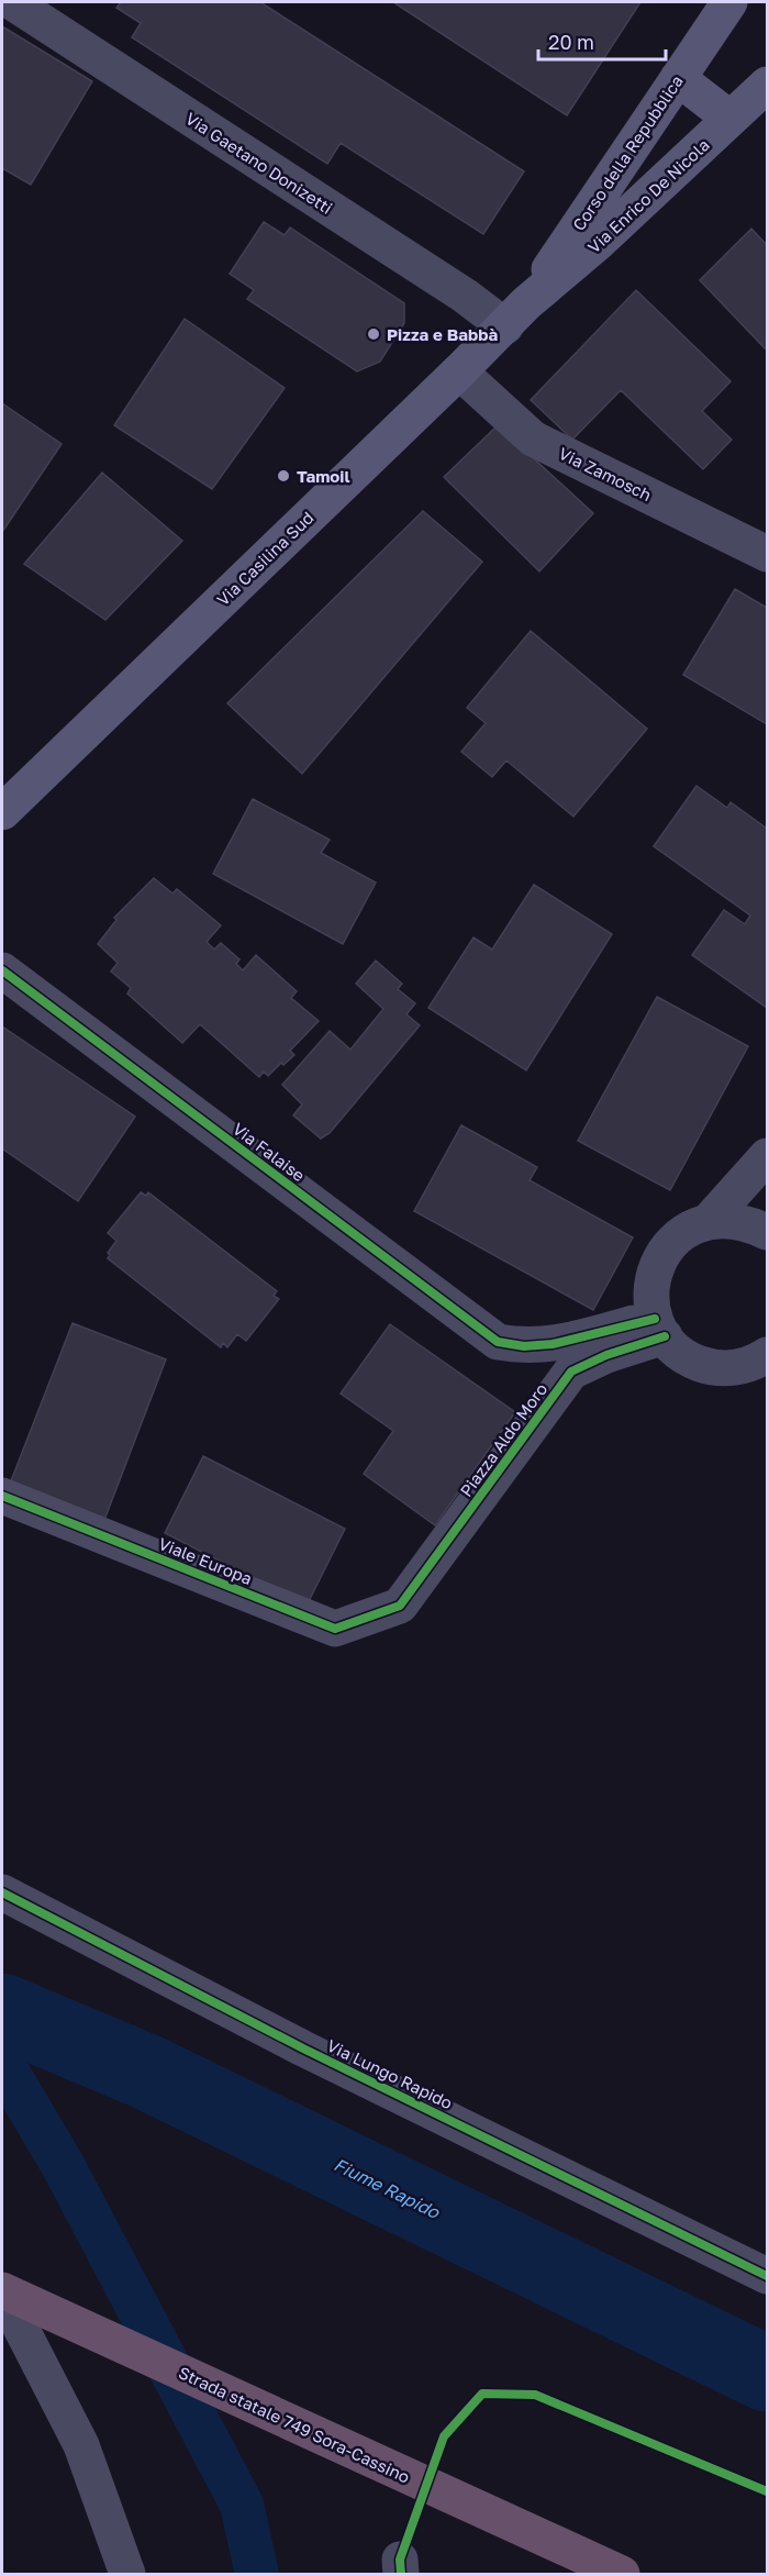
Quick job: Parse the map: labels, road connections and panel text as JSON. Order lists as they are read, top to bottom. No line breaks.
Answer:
{"streets":{"highway":["Strada statale 749 Sora-Cassino"],"main road":["Corso della Repubblica","Via Enrico De Nicola","Via Casilina Sud"],"street":["Via Gaetano Donizetti","Via Zamosch","Via Falaise","Piazza Aldo Moro","Viale Europa","Via Lungo Rapido"]},"crossings":[["Corso della Repubblica","Via Gaetano Donizetti"],["Corso della Repubblica","Via Enrico De Nicola"],["Corso della Repubblica","Via Casilina Sud"],["Via Gaetano Donizetti","Via Enrico De Nicola"],["Via Gaetano Donizetti","Via Casilina Sud"],["Via Enrico De Nicola","Via Casilina Sud"],["Via Zamosch","Via Casilina Sud"],["Via Falaise","Piazza Aldo Moro"],["Piazza Aldo Moro","Viale Europa"]],"water":["Fiume Rapido"],"places":["Pizza e Babbà","Tamoil"],"scale_bar":"20 m"}
